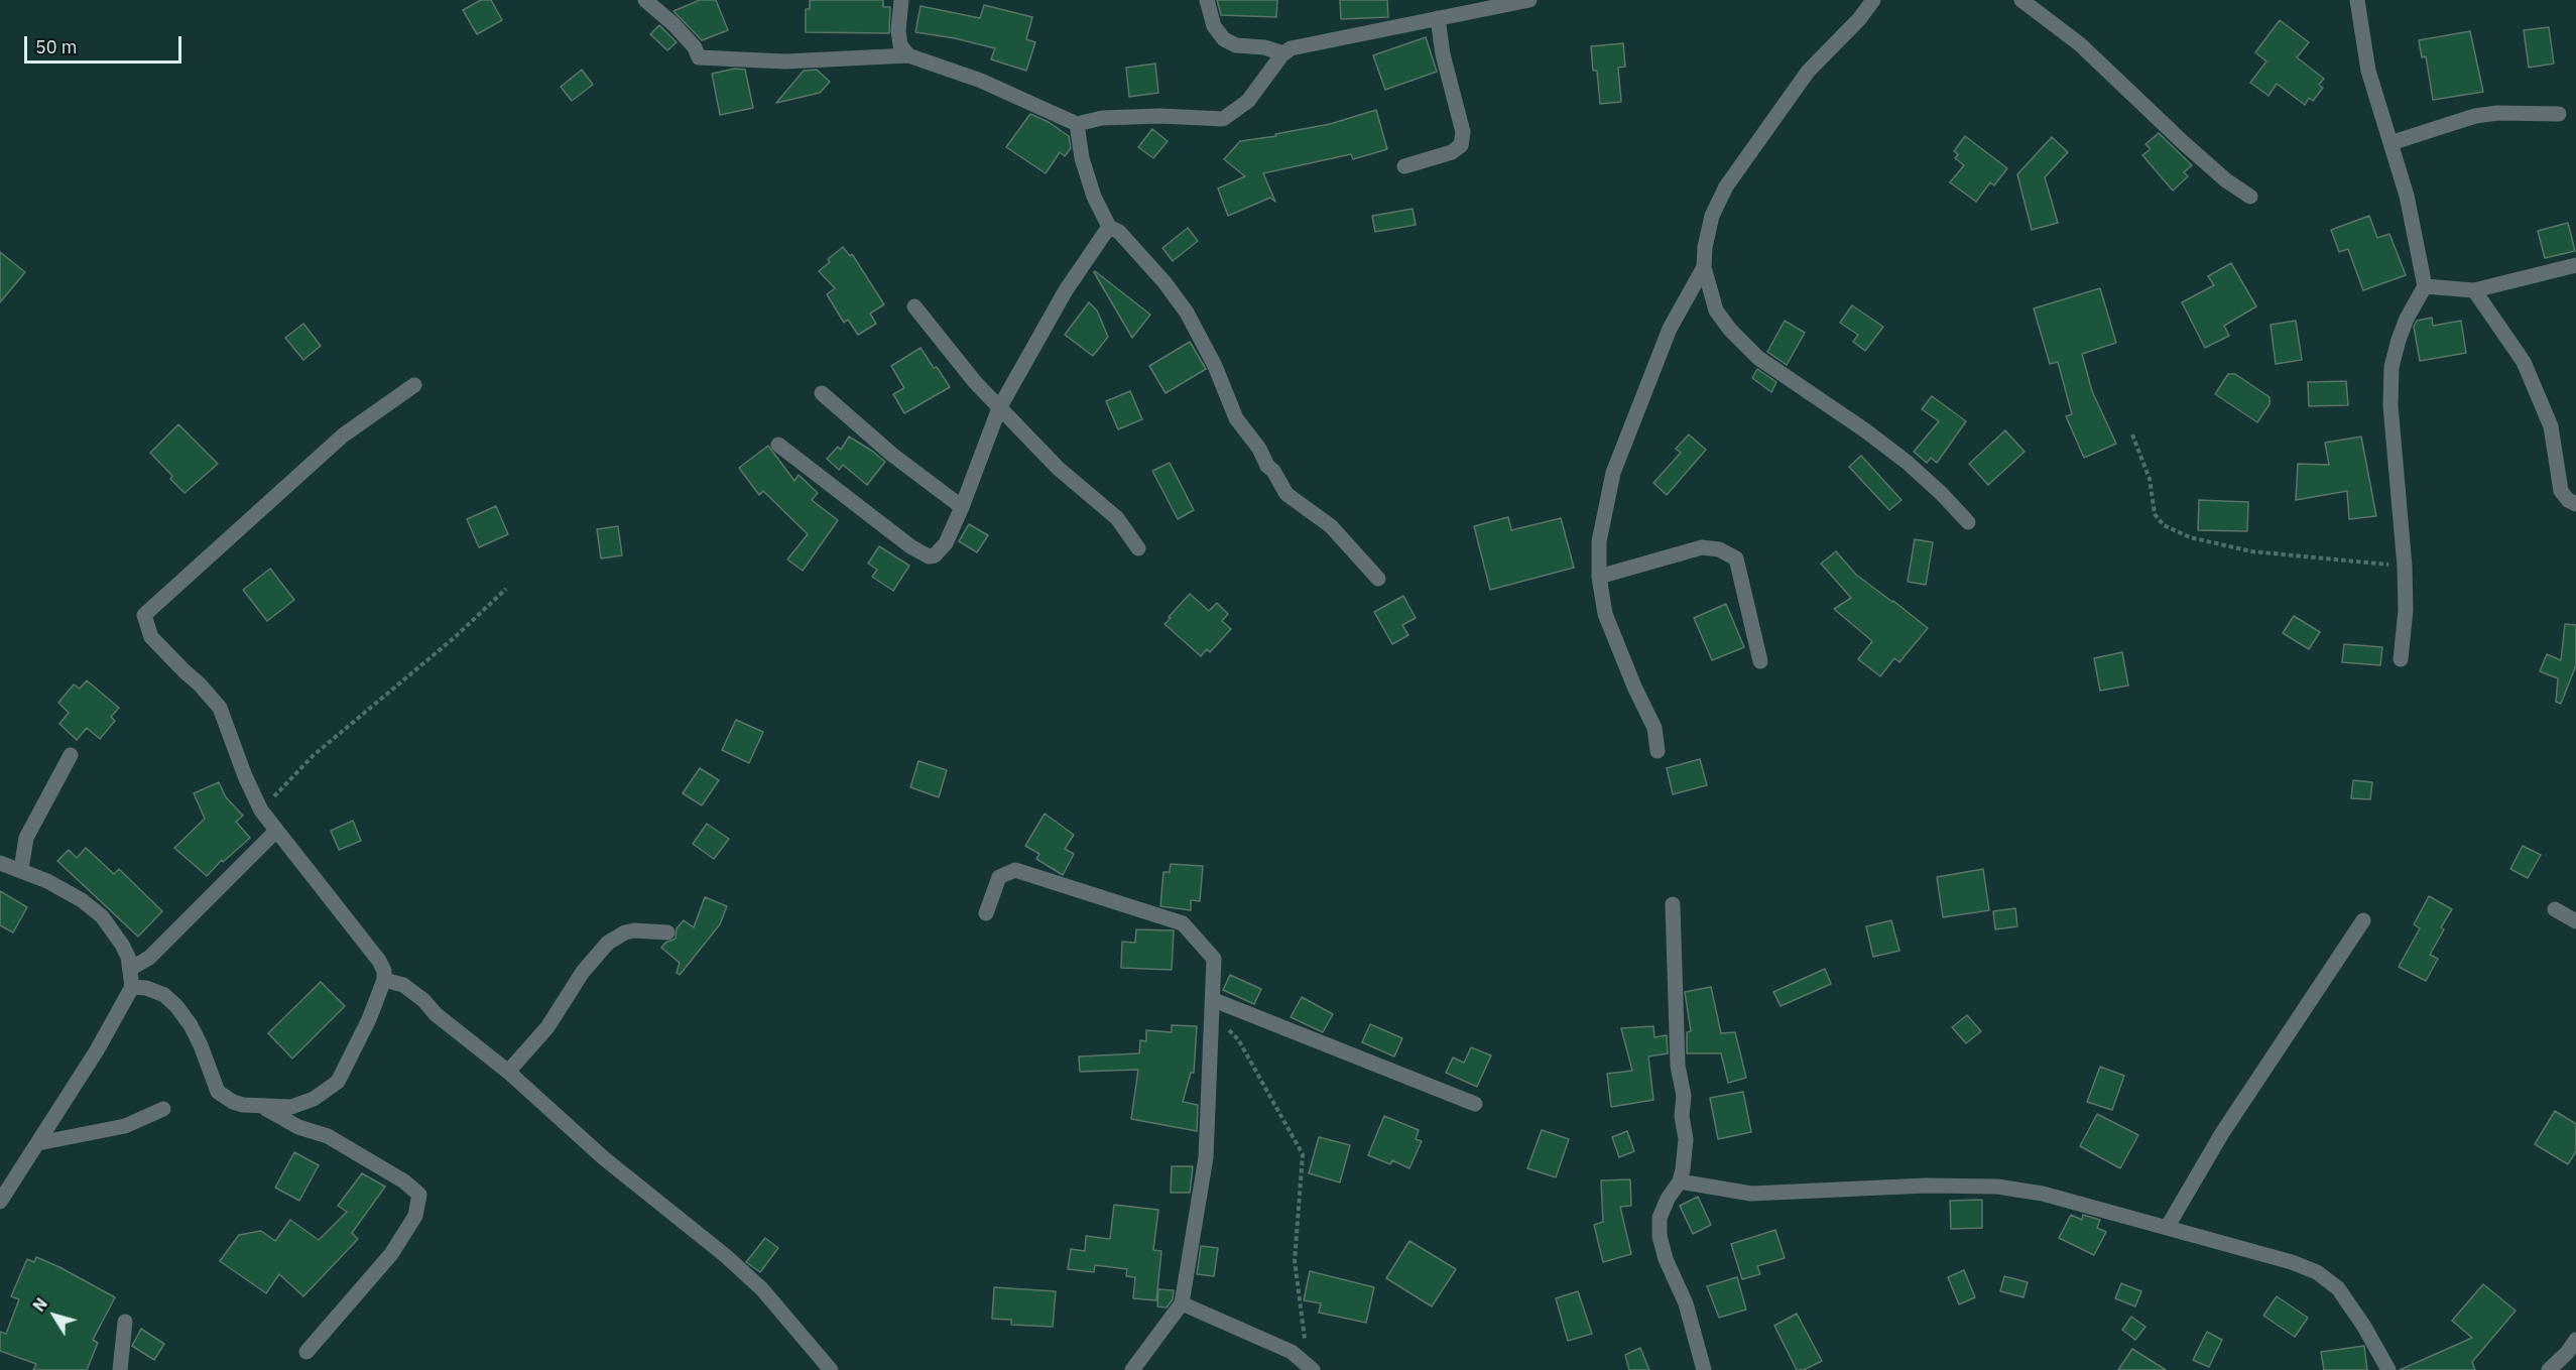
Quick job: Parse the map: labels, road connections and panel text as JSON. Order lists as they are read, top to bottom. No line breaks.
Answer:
{"scale_bar":"50 m","north":"top left"}
